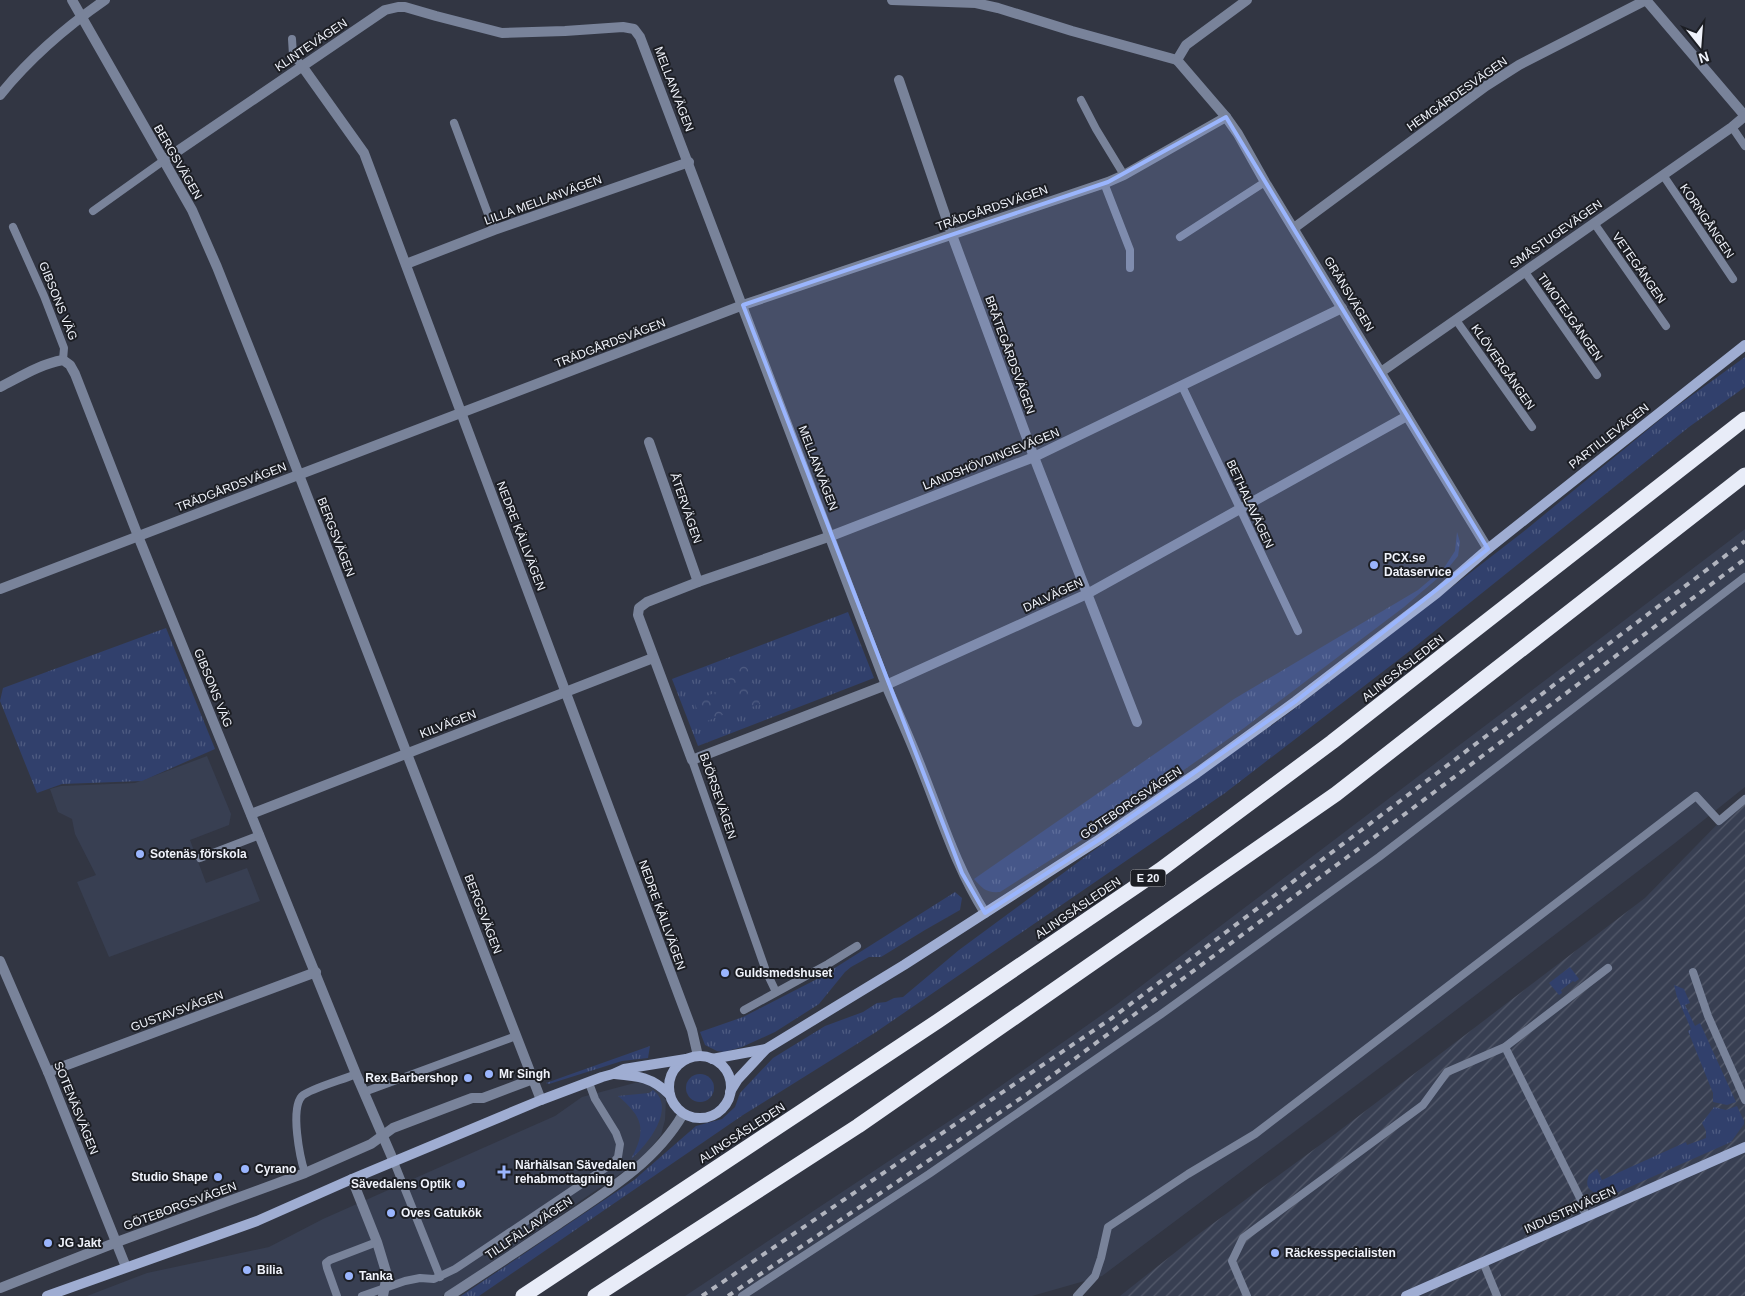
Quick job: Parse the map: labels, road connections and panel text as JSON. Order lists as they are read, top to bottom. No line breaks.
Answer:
{"streets":{"highway":["ALINGSÅSLEDEN","E 20"],"street":["KLINTEVÄGEN","MELLANVÄGEN","HEMGÄRDESVÄGEN","BERGSVÄGEN","LILLA MELLANVÄGEN","TRÄDGÅRDSVÄGEN","SMÅSTUGEVÄGEN","GRÄNSVÄGEN","GIBSONS VÄG","BRÅTEGÅRDSVÄGEN","PARTILLEVÄGEN","LANDSHÖVDINGEVÄGEN","ÅTERVÄGEN","NEDRE KÄLLVÄGEN","DALVÄGEN","KILVÄGEN","BJÖRSEVÄGEN","GÖTEBORGSVÄGEN","GUSTAVSVÄGEN","SOTENÄSVÄGEN","INDUSTRIVÄGEN","TILLFÄLLAVÄGEN"],"lane":["KORNGÅNGEN","VETEGÅNGEN","TIMOTEJGÅNGEN","KLÖVERGÅNGEN","BETHALAVÄGEN"]},"crossings":[["KLINTEVÄGEN","MELLANVÄGEN"],["KLINTEVÄGEN","BERGSVÄGEN"],["KLINTEVÄGEN","NEDRE KÄLLVÄGEN"],["MELLANVÄGEN","LILLA MELLANVÄGEN"],["MELLANVÄGEN","TRÄDGÅRDSVÄGEN"],["MELLANVÄGEN","LANDSHÖVDINGEVÄGEN"],["MELLANVÄGEN","DALVÄGEN"],["MELLANVÄGEN","GÖTEBORGSVÄGEN"],["HEMGÄRDESVÄGEN","GRÄNSVÄGEN"],["BERGSVÄGEN","TRÄDGÅRDSVÄGEN"],["BERGSVÄGEN","KILVÄGEN"],["BERGSVÄGEN","GÖTEBORGSVÄGEN"],["LILLA MELLANVÄGEN","NEDRE KÄLLVÄGEN"],["TRÄDGÅRDSVÄGEN","GRÄNSVÄGEN"],["TRÄDGÅRDSVÄGEN","GIBSONS VÄG"],["TRÄDGÅRDSVÄGEN","BRÅTEGÅRDSVÄGEN"],["TRÄDGÅRDSVÄGEN","NEDRE KÄLLVÄGEN"],["KORNGÅNGEN","SMÅSTUGEVÄGEN"],["SMÅSTUGEVÄGEN","VETEGÅNGEN"],["SMÅSTUGEVÄGEN","GRÄNSVÄGEN"],["SMÅSTUGEVÄGEN","TIMOTEJGÅNGEN"],["SMÅSTUGEVÄGEN","KLÖVERGÅNGEN"],["GRÄNSVÄGEN","PARTILLEVÄGEN"],["GRÄNSVÄGEN","LANDSHÖVDINGEVÄGEN"],["GRÄNSVÄGEN","DALVÄGEN"],["GRÄNSVÄGEN","GÖTEBORGSVÄGEN"],["GIBSONS VÄG","KILVÄGEN"],["GIBSONS VÄG","GÖTEBORGSVÄGEN"],["GIBSONS VÄG","GUSTAVSVÄGEN"],["BRÅTEGÅRDSVÄGEN","LANDSHÖVDINGEVÄGEN"],["BRÅTEGÅRDSVÄGEN","DALVÄGEN"],["PARTILLEVÄGEN","GÖTEBORGSVÄGEN"],["LANDSHÖVDINGEVÄGEN","BETHALAVÄGEN"],["LANDSHÖVDINGEVÄGEN","ÅTERVÄGEN"],["LANDSHÖVDINGEVÄGEN","BJÖRSEVÄGEN"],["BETHALAVÄGEN","DALVÄGEN"],["NEDRE KÄLLVÄGEN","KILVÄGEN"],["NEDRE KÄLLVÄGEN","GÖTEBORGSVÄGEN"],["NEDRE KÄLLVÄGEN","TILLFÄLLAVÄGEN"],["DALVÄGEN","BJÖRSEVÄGEN"],["KILVÄGEN","BJÖRSEVÄGEN"],["GÖTEBORGSVÄGEN","SOTENÄSVÄGEN"],["GÖTEBORGSVÄGEN","TILLFÄLLAVÄGEN"],["GUSTAVSVÄGEN","SOTENÄSVÄGEN"]],"places":{"other":["PCX.se Dataservice","Sotenäs förskola","Guldsmedshuset","Mr Singh","Rex Barbershop","Cyrano","Studio Shape","Sävedalens Optik","Oves Gatukök","JG Jakt","Räckesspecialisten","Bilia","Tanka"],"health":["Närhälsan Sävedalen rehabmottagning"]},"north":"bottom"}
